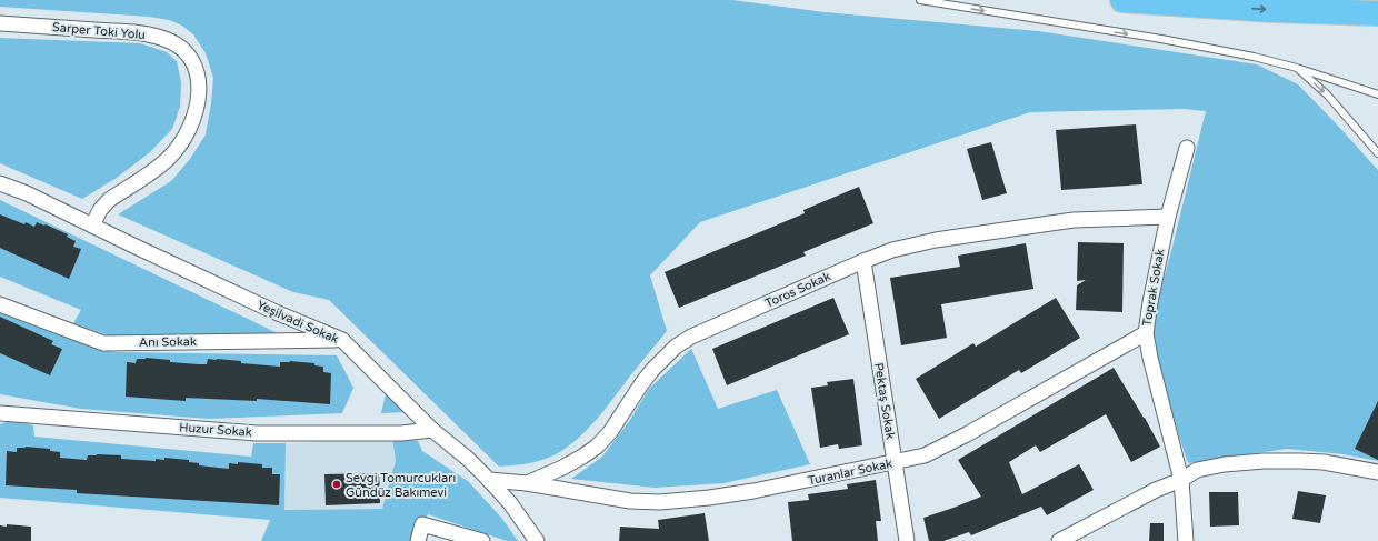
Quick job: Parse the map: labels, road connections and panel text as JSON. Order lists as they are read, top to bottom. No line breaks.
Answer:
{"streets":{"street":["Sarper Toki Yolu","Toprak Sokak","Toros Sokak","Yeşilvadi Sokak","Anı Sokak","Pektaş Sokak","Huzur Sokak","Turanlar Sokak"]},"crossings":[["Sarper Toki Yolu","Yeşilvadi Sokak"],["Toprak Sokak","Toros Sokak"],["Toprak Sokak","Turanlar Sokak"],["Toros Sokak","Yeşilvadi Sokak"],["Toros Sokak","Pektaş Sokak"],["Toros Sokak","Turanlar Sokak"],["Yeşilvadi Sokak","Anı Sokak"],["Yeşilvadi Sokak","Huzur Sokak"],["Pektaş Sokak","Turanlar Sokak"]],"places":["Sevgi Tomurcukları Gündüz Bakımevi"]}
